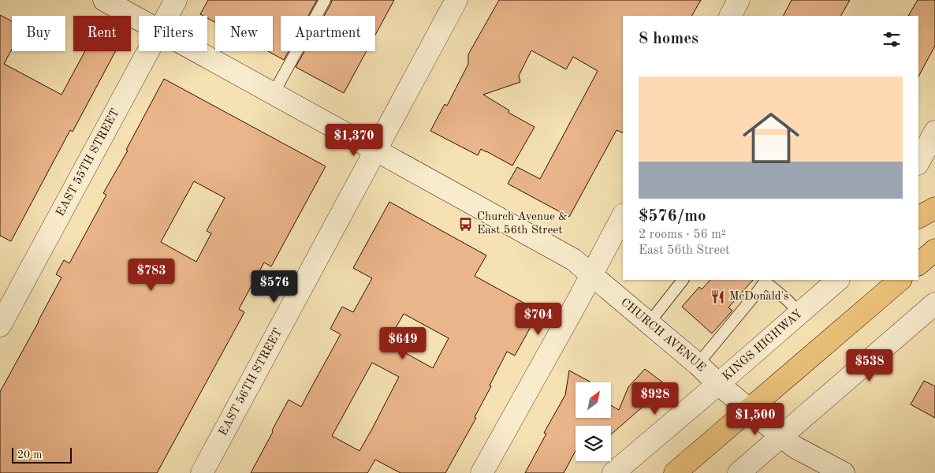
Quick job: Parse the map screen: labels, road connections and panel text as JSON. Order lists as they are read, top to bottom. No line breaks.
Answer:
{"streets":{"street":["EAST 55TH STREET","CHURCH AVENUE","KINGS HIGHWAY","EAST 56TH STREET"]},"crossings":[["CHURCH AVENUE","KINGS HIGHWAY"],["CHURCH AVENUE","EAST 56TH STREET"]],"places":{"bus stop":["Church Avenue & East 56th Street"],"restaurant":["McDonald's"]},"scale_bar":"20 m","north":"top right","page":{"chip":["Buy","Rent","Filters","New","Apartment"],"heading":"8 homes","list":[{"name":"$576/mo","note":"2 rooms · 56 m² · East 56th Street"}],"price":["$1,370","$783","$576","$704","$649","$538","$928","$1,500"],"scale":"20 m"}}
